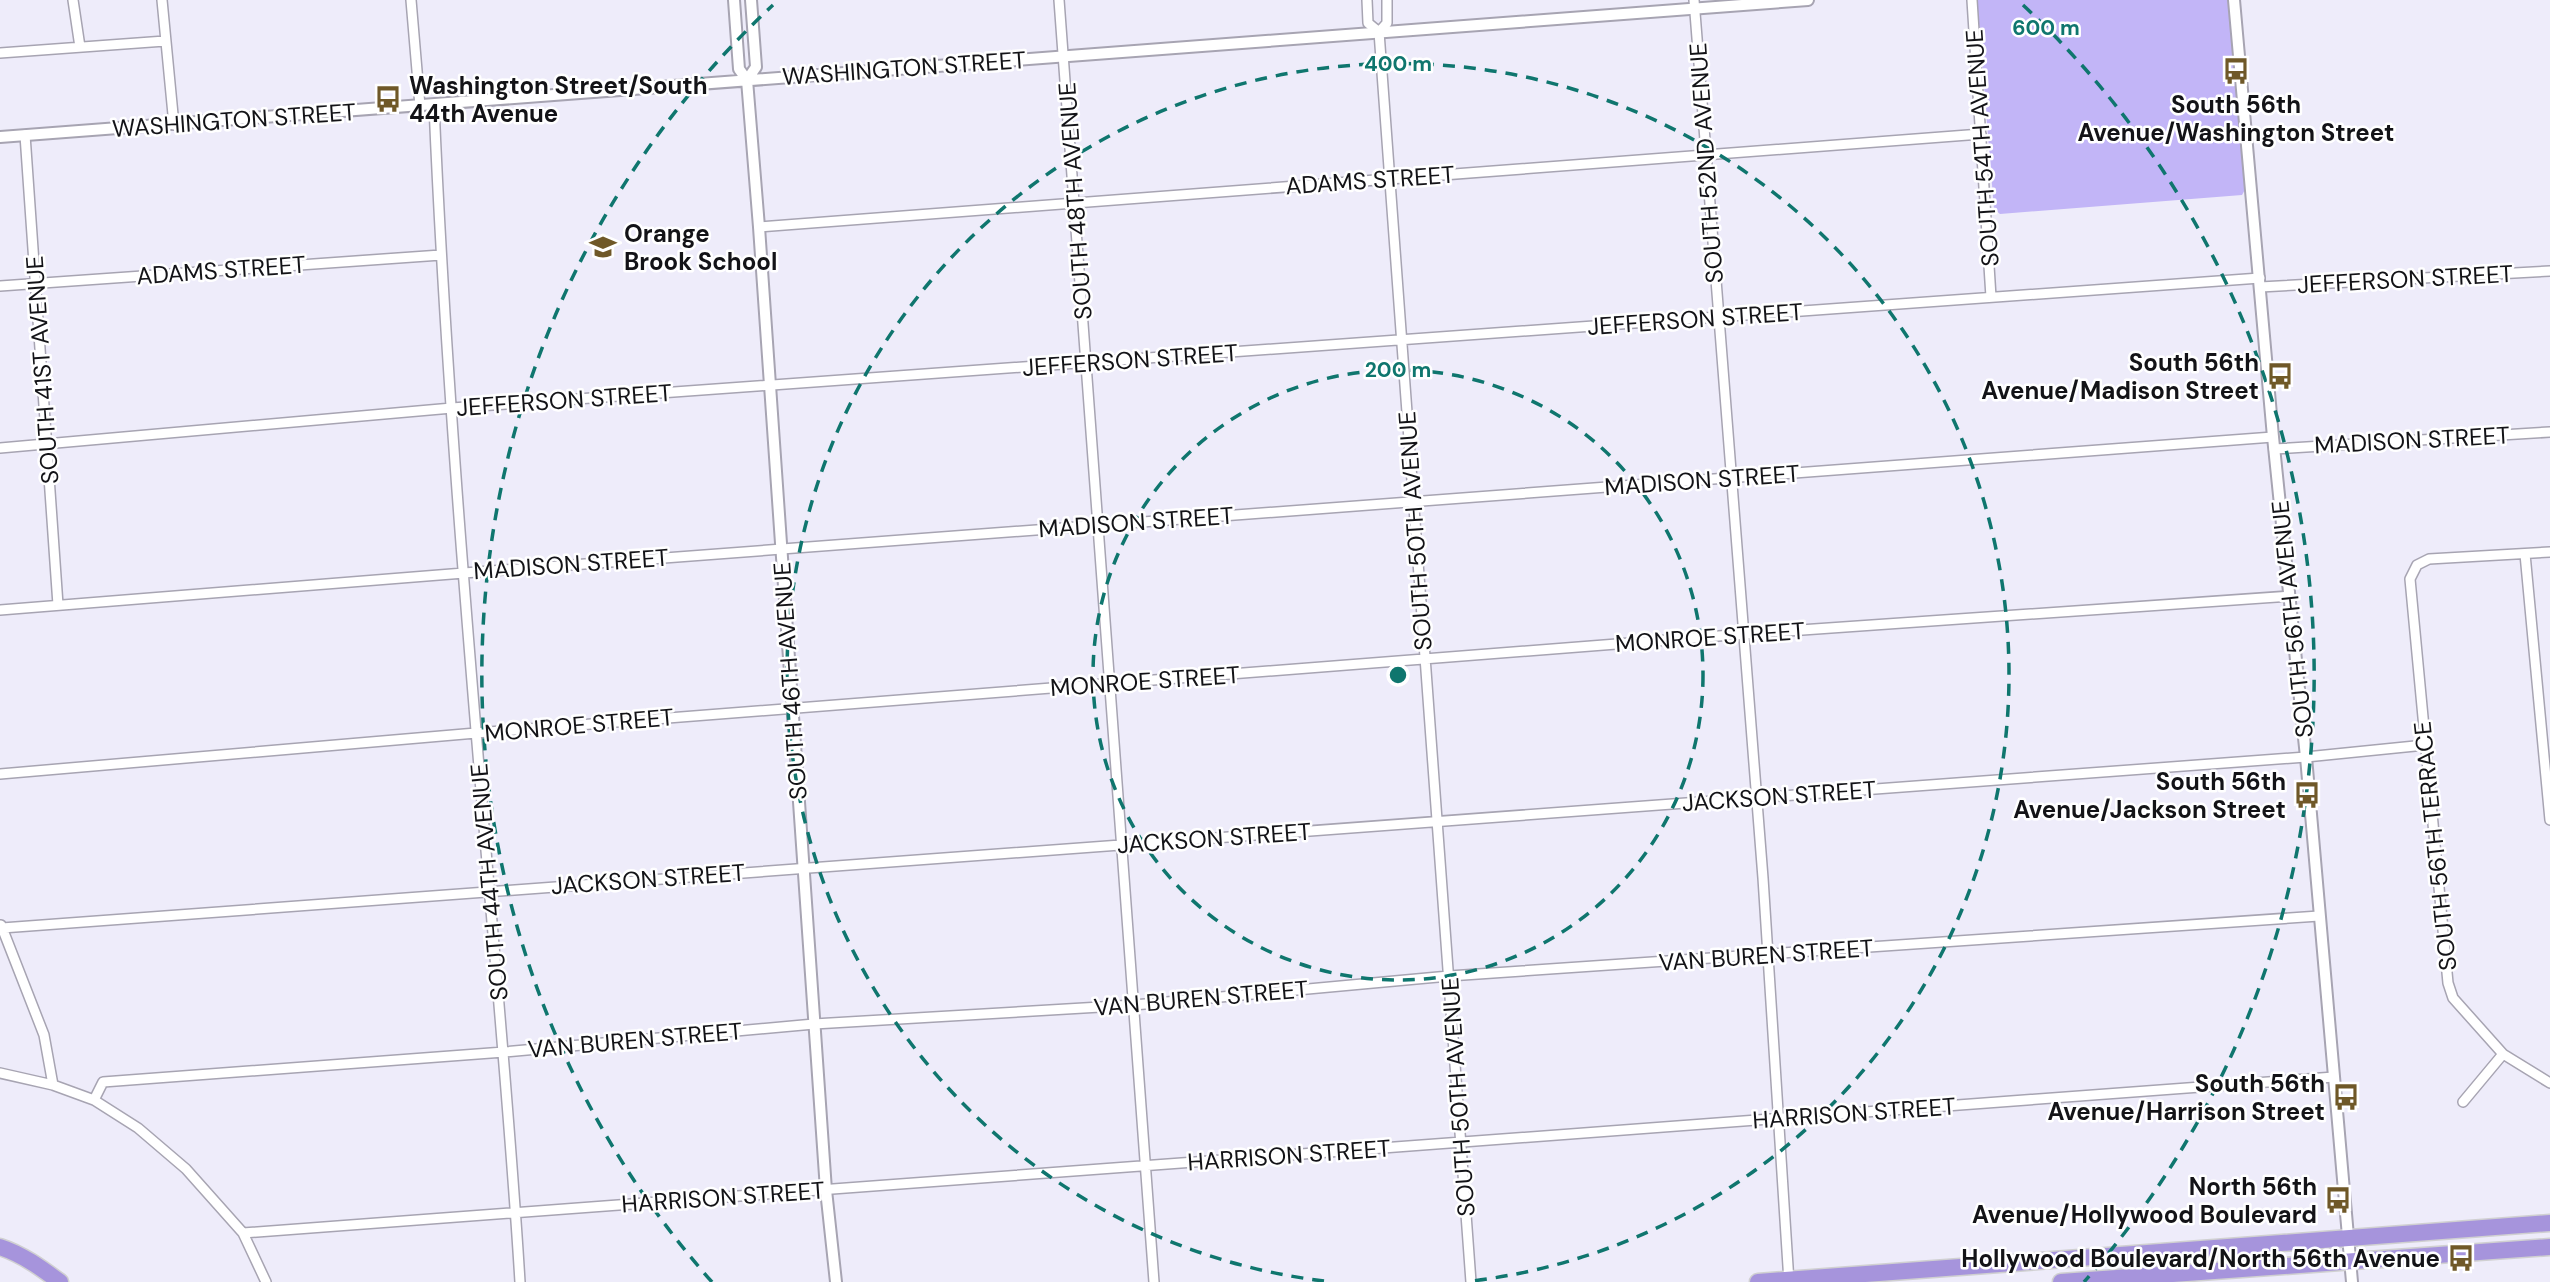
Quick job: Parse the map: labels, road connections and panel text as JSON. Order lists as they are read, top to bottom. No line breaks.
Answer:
{"streets":{"street":["WASHINGTON STREET","SOUTH 54TH AVENUE","SOUTH 52ND AVENUE","ADAMS STREET","SOUTH 48TH AVENUE","JEFFERSON STREET","SOUTH 41ST AVENUE","MADISON STREET","SOUTH 50TH AVENUE","SOUTH 56TH AVENUE","MONROE STREET","SOUTH 46TH AVENUE","JACKSON STREET","SOUTH 56TH TERRACE","SOUTH 44TH AVENUE","VAN BUREN STREET","HARRISON STREET"]},"crossings":[["WASHINGTON STREET","SOUTH 52ND AVENUE"],["WASHINGTON STREET","SOUTH 48TH AVENUE"],["WASHINGTON STREET","SOUTH 41ST AVENUE"],["WASHINGTON STREET","SOUTH 50TH AVENUE"],["WASHINGTON STREET","SOUTH 46TH AVENUE"],["WASHINGTON STREET","SOUTH 44TH AVENUE"],["SOUTH 54TH AVENUE","ADAMS STREET"],["SOUTH 54TH AVENUE","JEFFERSON STREET"],["SOUTH 52ND AVENUE","ADAMS STREET"],["SOUTH 52ND AVENUE","JEFFERSON STREET"],["SOUTH 52ND AVENUE","MADISON STREET"],["SOUTH 52ND AVENUE","MONROE STREET"],["SOUTH 52ND AVENUE","JACKSON STREET"],["SOUTH 52ND AVENUE","VAN BUREN STREET"],["SOUTH 52ND AVENUE","HARRISON STREET"],["ADAMS STREET","SOUTH 48TH AVENUE"],["ADAMS STREET","SOUTH 41ST AVENUE"],["ADAMS STREET","SOUTH 50TH AVENUE"],["ADAMS STREET","SOUTH 46TH AVENUE"],["ADAMS STREET","SOUTH 44TH AVENUE"],["SOUTH 48TH AVENUE","JEFFERSON STREET"],["SOUTH 48TH AVENUE","MADISON STREET"],["SOUTH 48TH AVENUE","MONROE STREET"],["SOUTH 48TH AVENUE","JACKSON STREET"],["SOUTH 48TH AVENUE","VAN BUREN STREET"],["SOUTH 48TH AVENUE","HARRISON STREET"],["JEFFERSON STREET","SOUTH 41ST AVENUE"],["JEFFERSON STREET","SOUTH 50TH AVENUE"],["JEFFERSON STREET","SOUTH 56TH AVENUE"],["JEFFERSON STREET","SOUTH 46TH AVENUE"],["JEFFERSON STREET","SOUTH 44TH AVENUE"],["SOUTH 41ST AVENUE","MADISON STREET"],["MADISON STREET","SOUTH 50TH AVENUE"],["MADISON STREET","SOUTH 56TH AVENUE"],["MADISON STREET","SOUTH 46TH AVENUE"],["MADISON STREET","SOUTH 44TH AVENUE"],["SOUTH 50TH AVENUE","MONROE STREET"],["SOUTH 50TH AVENUE","JACKSON STREET"],["SOUTH 50TH AVENUE","VAN BUREN STREET"],["SOUTH 50TH AVENUE","HARRISON STREET"],["SOUTH 56TH AVENUE","MONROE STREET"],["SOUTH 56TH AVENUE","JACKSON STREET"],["SOUTH 56TH AVENUE","VAN BUREN STREET"],["SOUTH 56TH AVENUE","HARRISON STREET"],["MONROE STREET","SOUTH 46TH AVENUE"],["MONROE STREET","SOUTH 44TH AVENUE"],["SOUTH 46TH AVENUE","JACKSON STREET"],["SOUTH 46TH AVENUE","VAN BUREN STREET"],["SOUTH 46TH AVENUE","HARRISON STREET"],["JACKSON STREET","SOUTH 56TH TERRACE"],["JACKSON STREET","SOUTH 44TH AVENUE"],["SOUTH 44TH AVENUE","VAN BUREN STREET"],["SOUTH 44TH AVENUE","HARRISON STREET"]],"places":{"bus stop":["South 56th Avenue/Washington Street","Washington Street/South 44th Avenue","South 56th Avenue/Madison Street","South 56th Avenue/Jackson Street","South 56th Avenue/Harrison Street","North 56th Avenue/Hollywood Boulevard","Hollywood Boulevard/North 56th Avenue"],"school or university":["Orange Brook School"]},"rings":["600 m","400 m","200 m"]}
